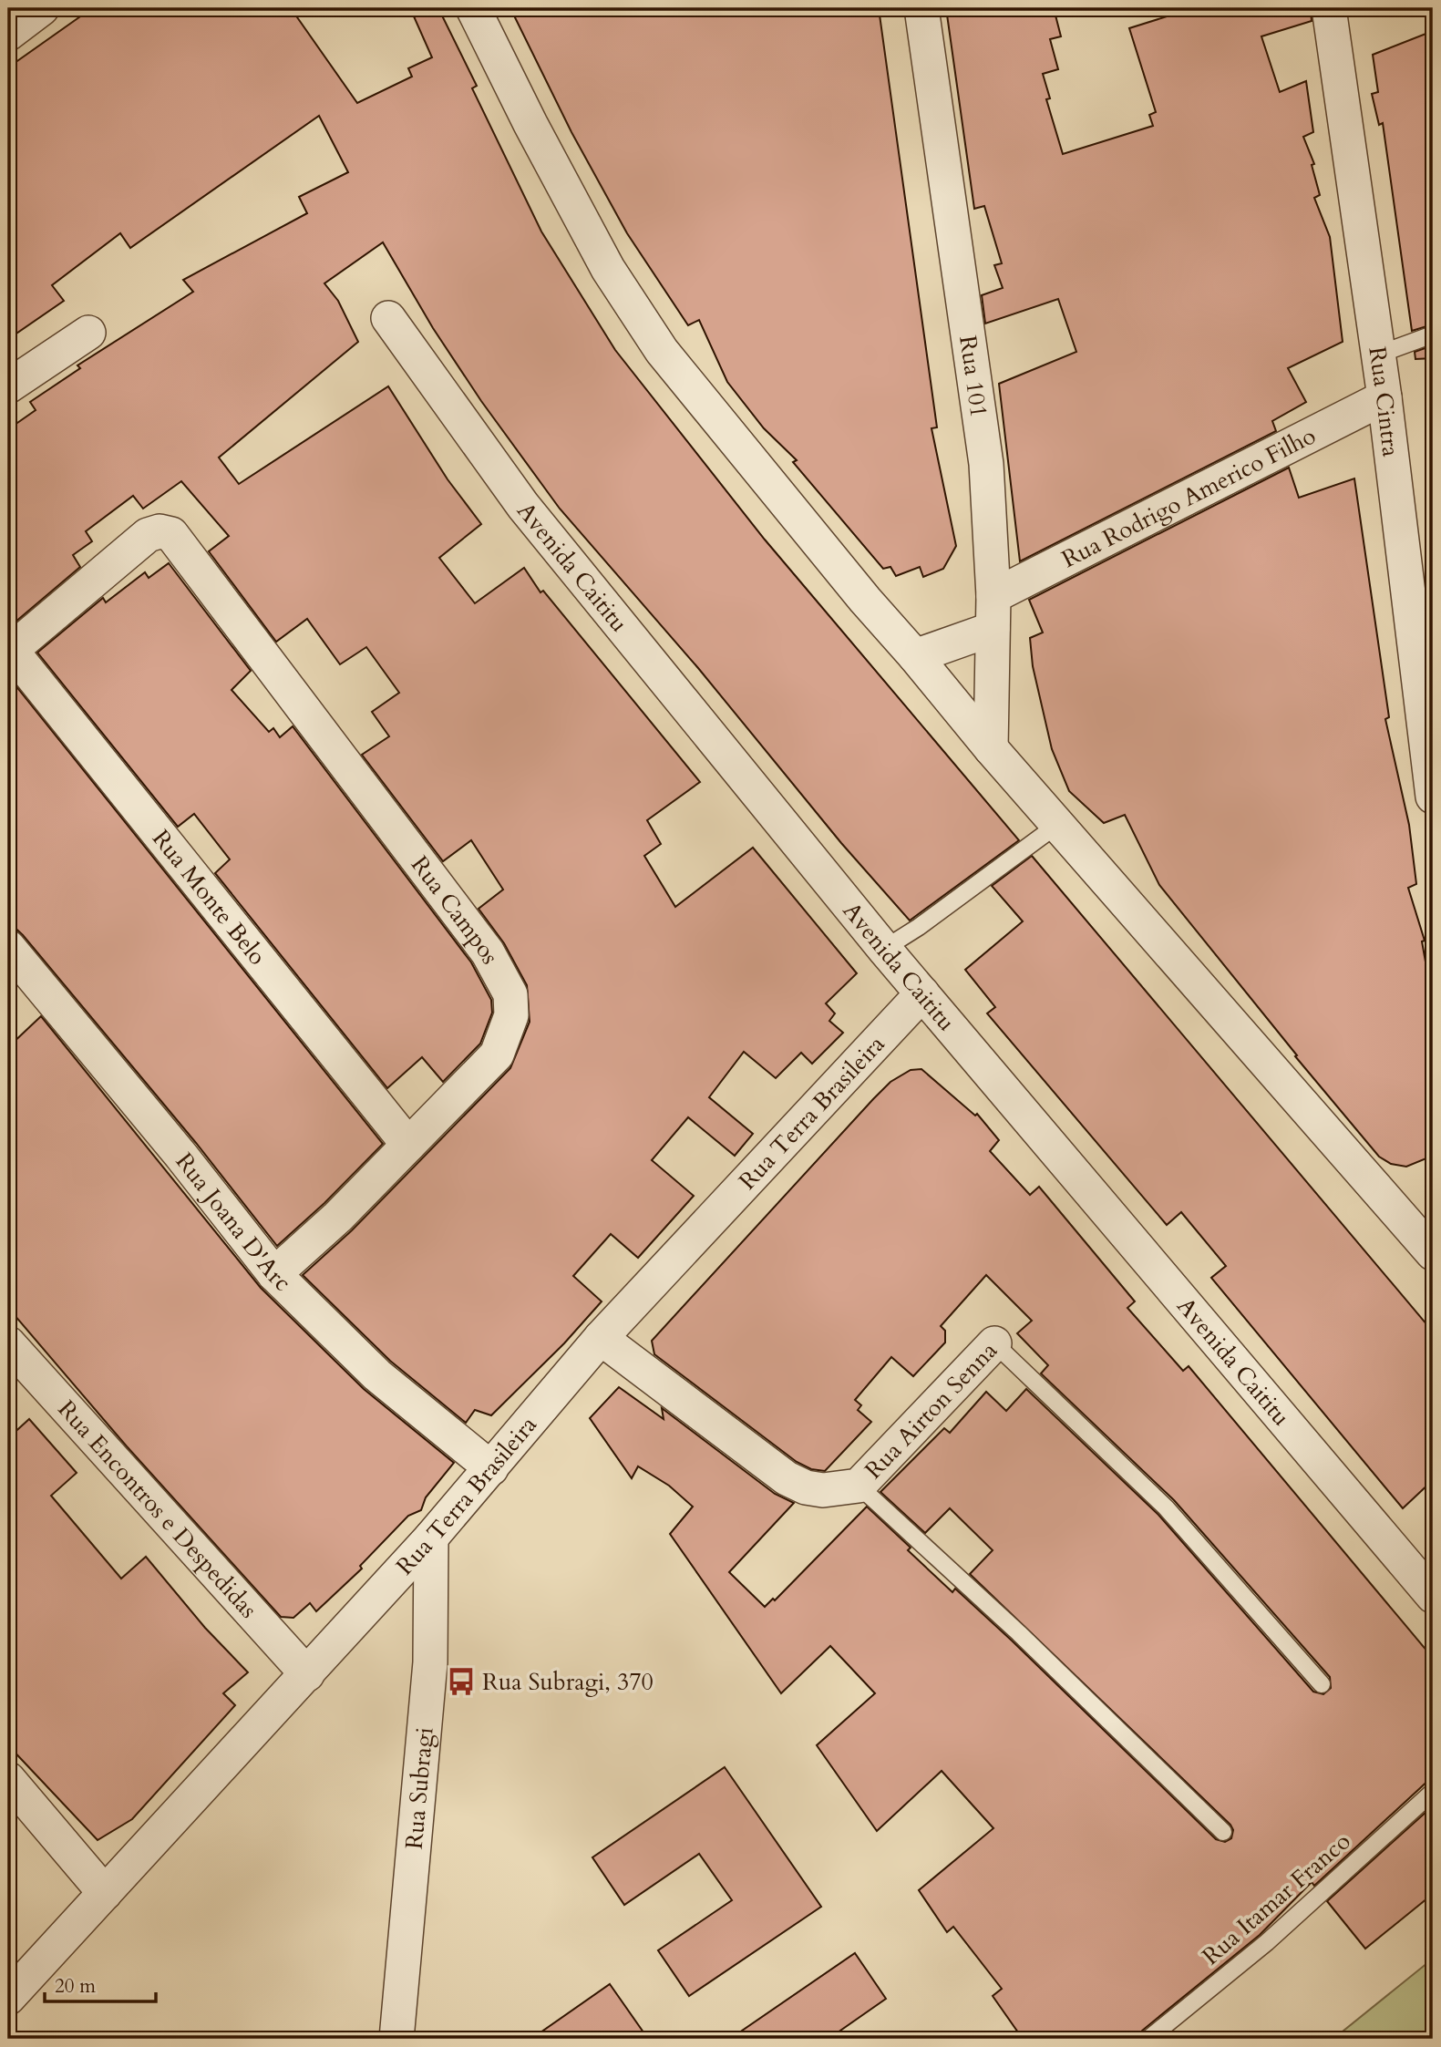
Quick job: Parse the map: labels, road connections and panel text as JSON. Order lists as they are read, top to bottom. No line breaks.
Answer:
{"streets":{"street":["Rua 101","Rua Cintra","Rua Rodrigo Americo Filho","Avenida Caititu","Rua Monte Belo","Rua Campos","Rua Terra Brasileira","Rua Joana D'Arc","Rua Airton Senna","Rua Encontros e Despedidas","Rua Subragi"],"lane":["Rua Itamar Franco"]},"crossings":[["Rua 101","Rua Rodrigo Americo Filho"],["Rua Cintra","Rua Rodrigo Americo Filho"],["Avenida Caititu","Rua Terra Brasileira"],["Rua Monte Belo","Rua Campos"],["Rua Campos","Rua Joana D'Arc"],["Rua Terra Brasileira","Rua Joana D'Arc"],["Rua Terra Brasileira","Rua Airton Senna"],["Rua Terra Brasileira","Rua Encontros e Despedidas"],["Rua Terra Brasileira","Rua Subragi"]],"places":{"bus stop":["Rua Subragi, 370"]},"scale_bar":"20 m"}
